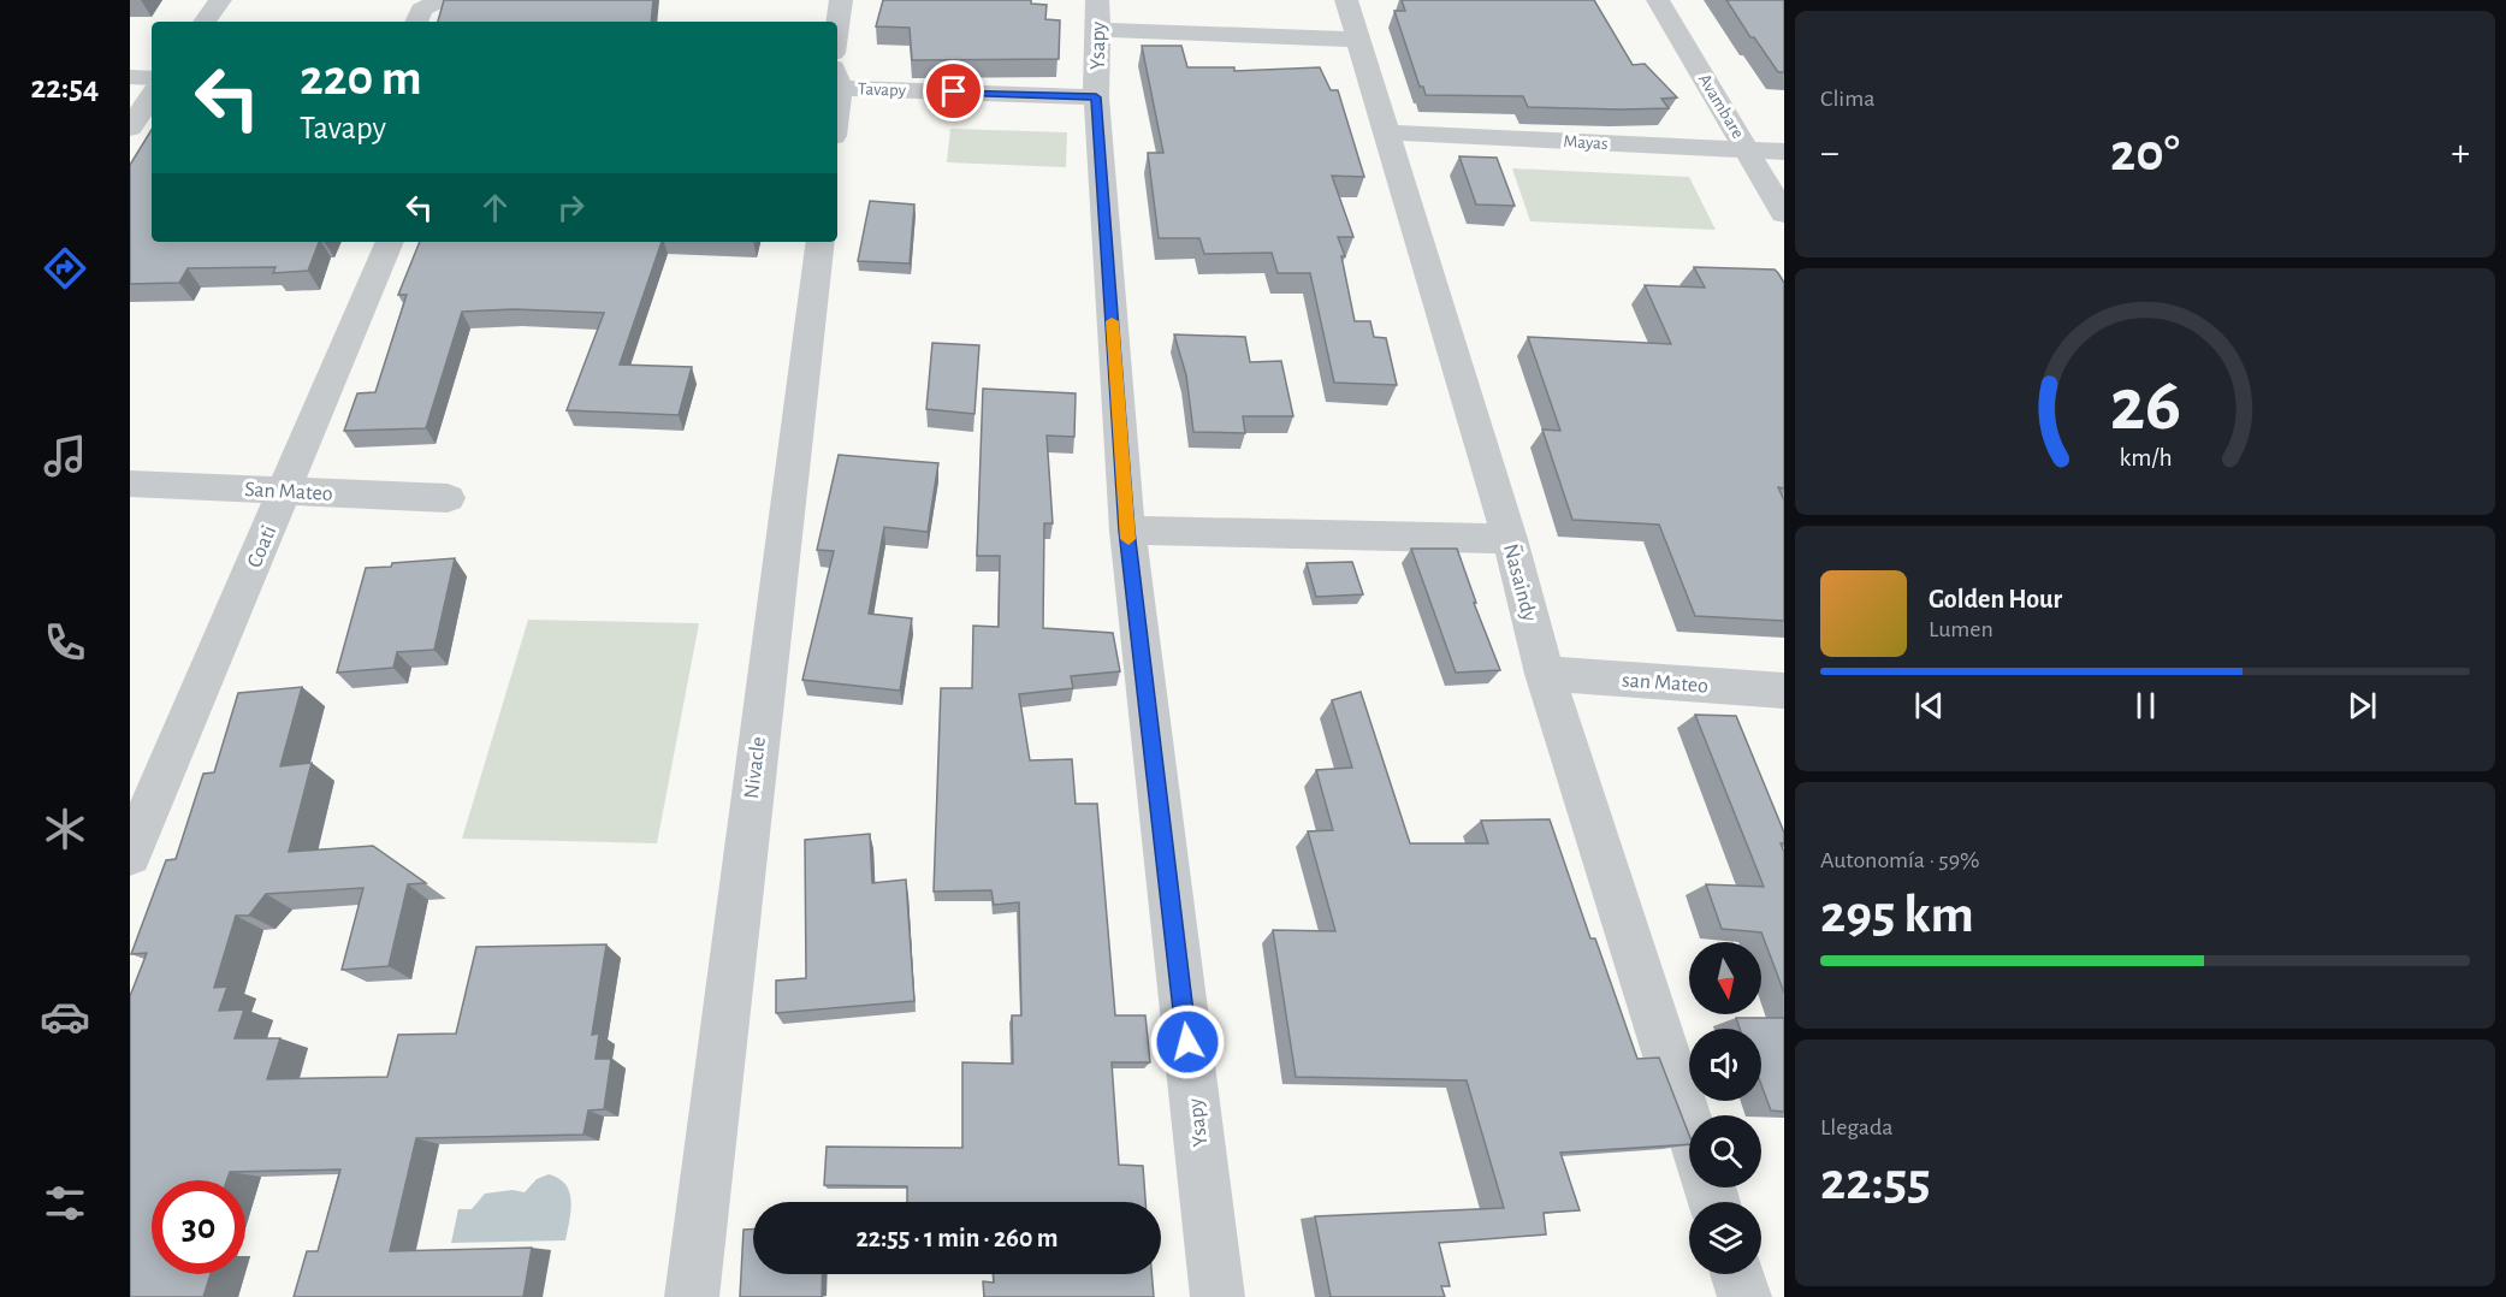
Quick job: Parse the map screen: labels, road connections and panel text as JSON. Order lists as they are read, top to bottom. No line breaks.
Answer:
{"streets":{"street":["Ysapy","Tavapy","Avambare","Mayas","San Mateo","Coati","Ñasaindy","san Mateo","Nivacle"]},"crossings":[["Ysapy","Tavapy"],["Avambare","Mayas"],["Mayas","Ñasaindy"],["San Mateo","Coati"],["Ñasaindy","san Mateo"]],"north":"bottom","page":{"tabs":"22:54","tile":["Clima",["Autonomía · 59%","295 km"],["Llegada","22:55"]],"turn":["220 m","Tavapy"],"heat":["−","20°","+"],"song":["Golden Hour","Lumen"],"limit":"30","trip":"22:55 · 1 min · 260 m","gauge":["26","km/h"]}}
